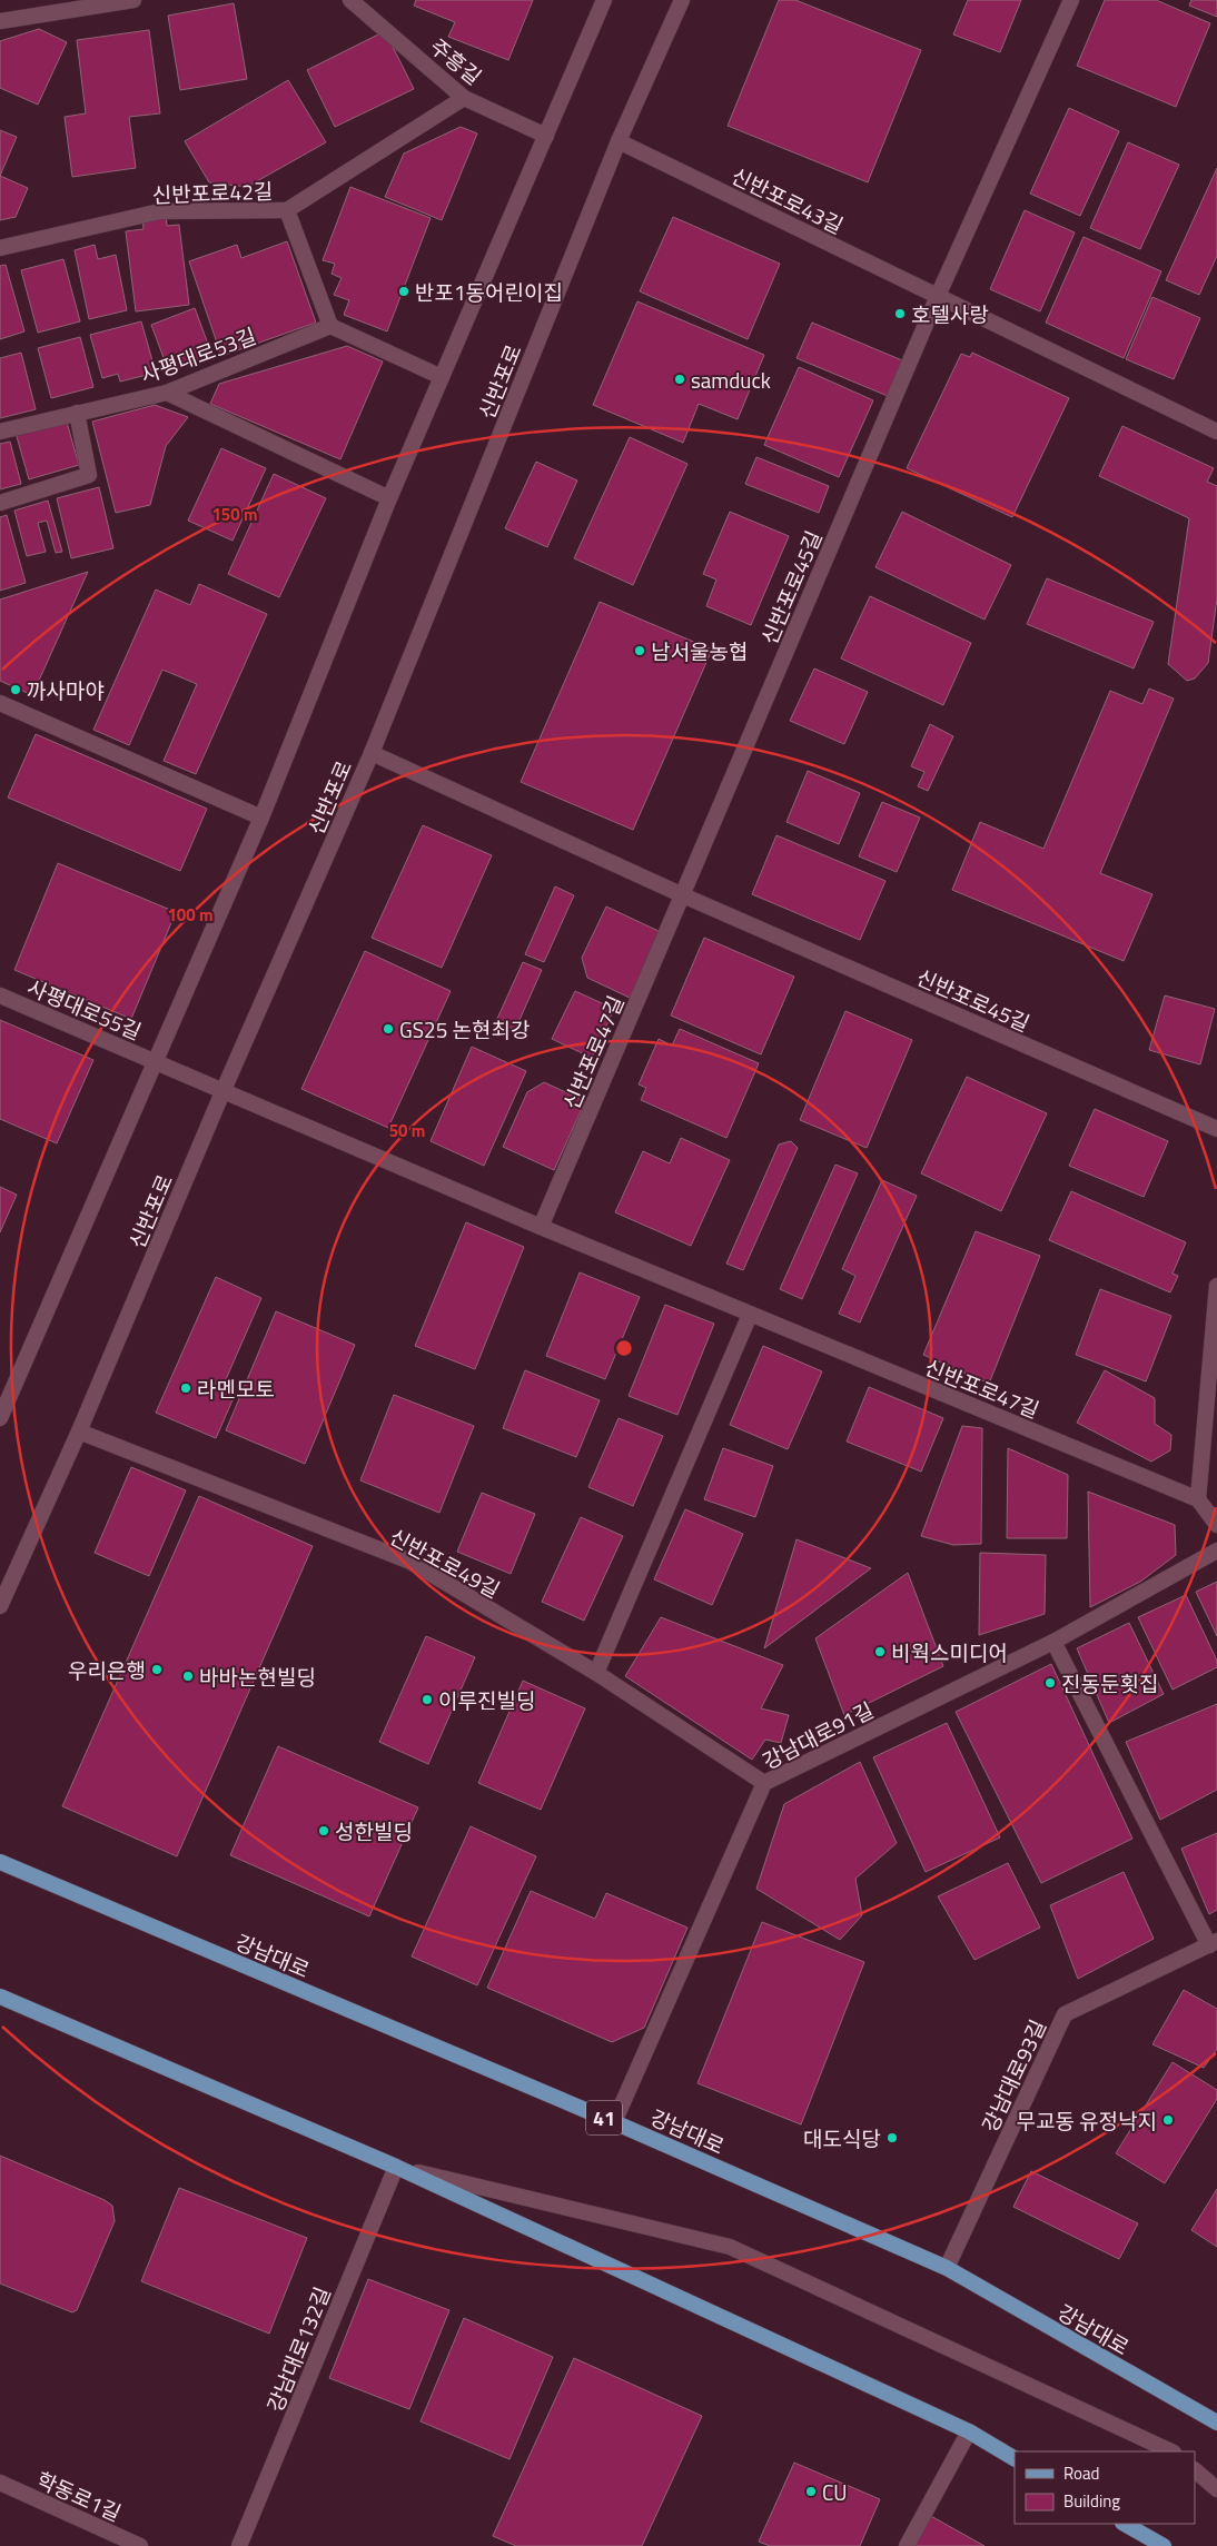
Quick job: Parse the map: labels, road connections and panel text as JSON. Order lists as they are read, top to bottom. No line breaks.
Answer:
{"streets":{"main road":["강남대로","41"],"street":["주흥길","신반포로42길","신반포로43길","사평대로53길","신반포로","신반포로45길","사평대로55길","신반포로47길","신반포로49길","강남대로91길","강남대로93길","강남대로132길","학동로1길"]},"crossings":[["주흥길","신반포로42길"],["신반포로43길","신반포로"],["신반포로43길","신반포로45길"],["신반포로","신반포로45길"],["신반포로","사평대로55길"],["신반포로","신반포로47길"],["신반포로","신반포로49길"],["신반포로45길","신반포로47길"],["사평대로55길","신반포로47길"],["신반포로49길","강남대로91길"],["강남대로91길","강남대로"],["강남대로91길","강남대로93길"],["강남대로","강남대로93길"]],"places":["반포1동어린이집","호텔사랑","samduck","남서울농협","까사마야","GS25 논현최강","라멘모토","비웍스미디어","우리은행","바바논현빌딩","진동둔횟집","이루진빌딩","성한빌딩","무교동 유정낙지","대도식당","CU"],"legend":["Road","Building"],"rings":["150 m","100 m","50 m"]}
